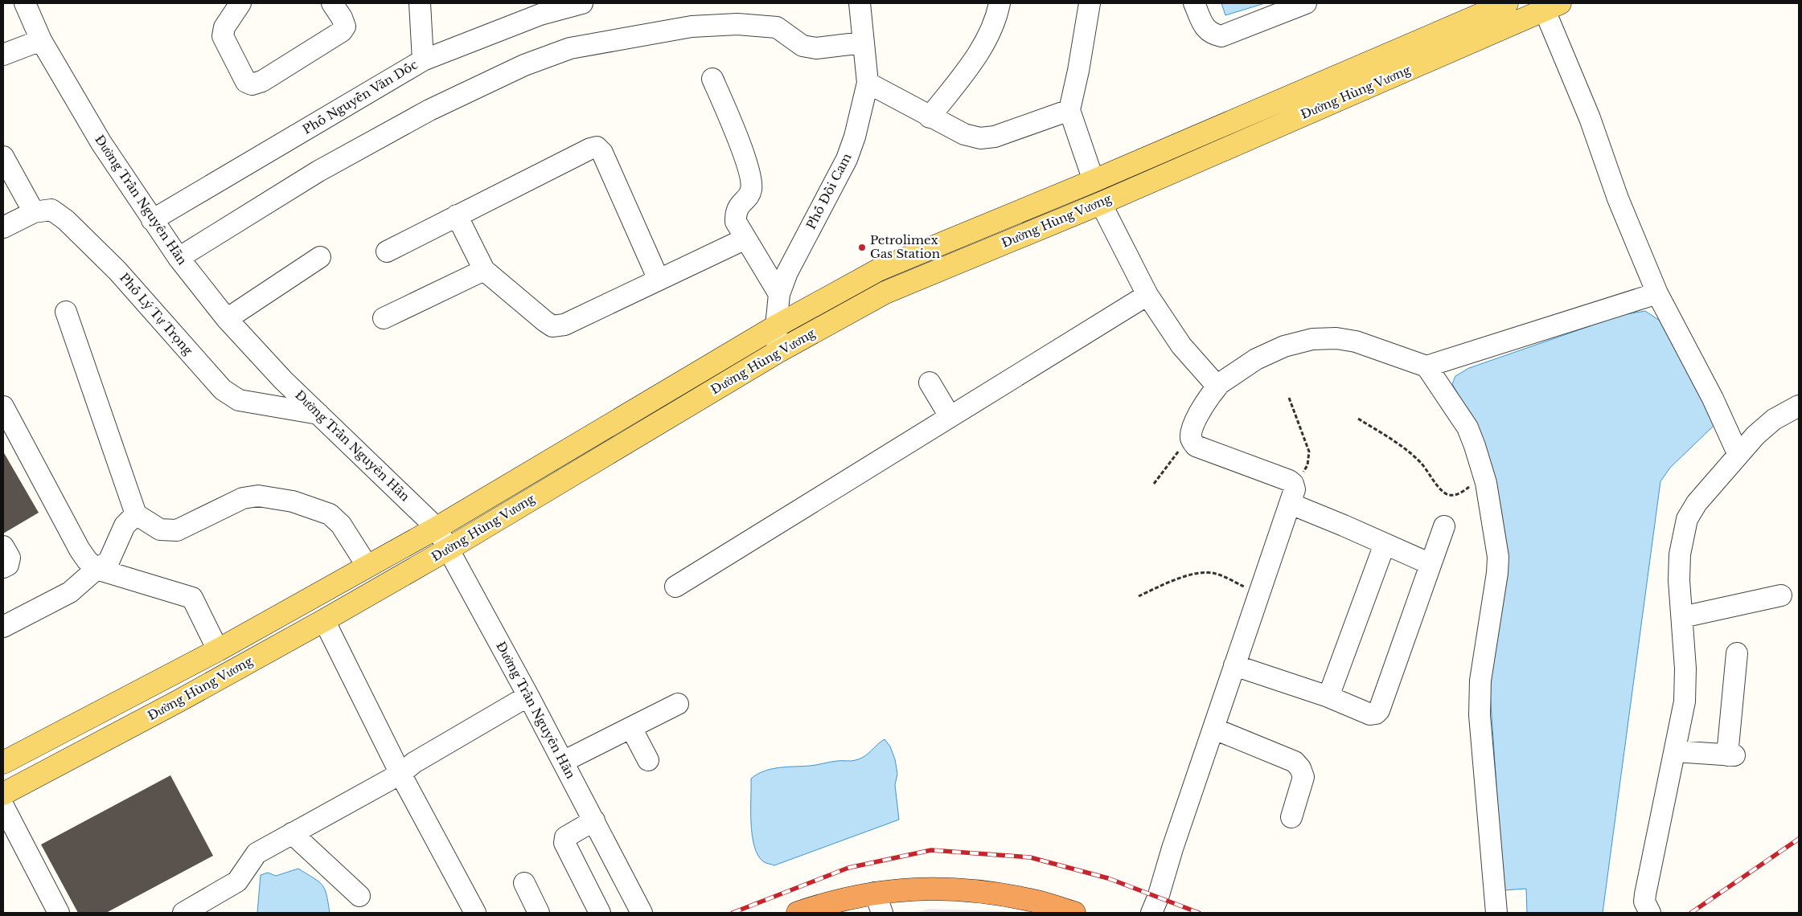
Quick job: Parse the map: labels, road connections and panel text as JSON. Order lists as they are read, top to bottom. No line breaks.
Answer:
{"streets":{"main road":["Đường Hùng Vương"],"street":["Phố Nguyễn Văn Dốc","Phố Đồi Cam","Đường Trần Nguyên Hãn","Phố Lý Tự Trọng"]},"crossings":[["Đường Hùng Vương","Phố Đồi Cam"],["Đường Hùng Vương","Đường Trần Nguyên Hãn"],["Phố Nguyễn Văn Dốc","Đường Trần Nguyên Hãn"],["Đường Trần Nguyên Hãn","Phố Lý Tự Trọng"]],"places":["Petrolimex Gas Station"]}
